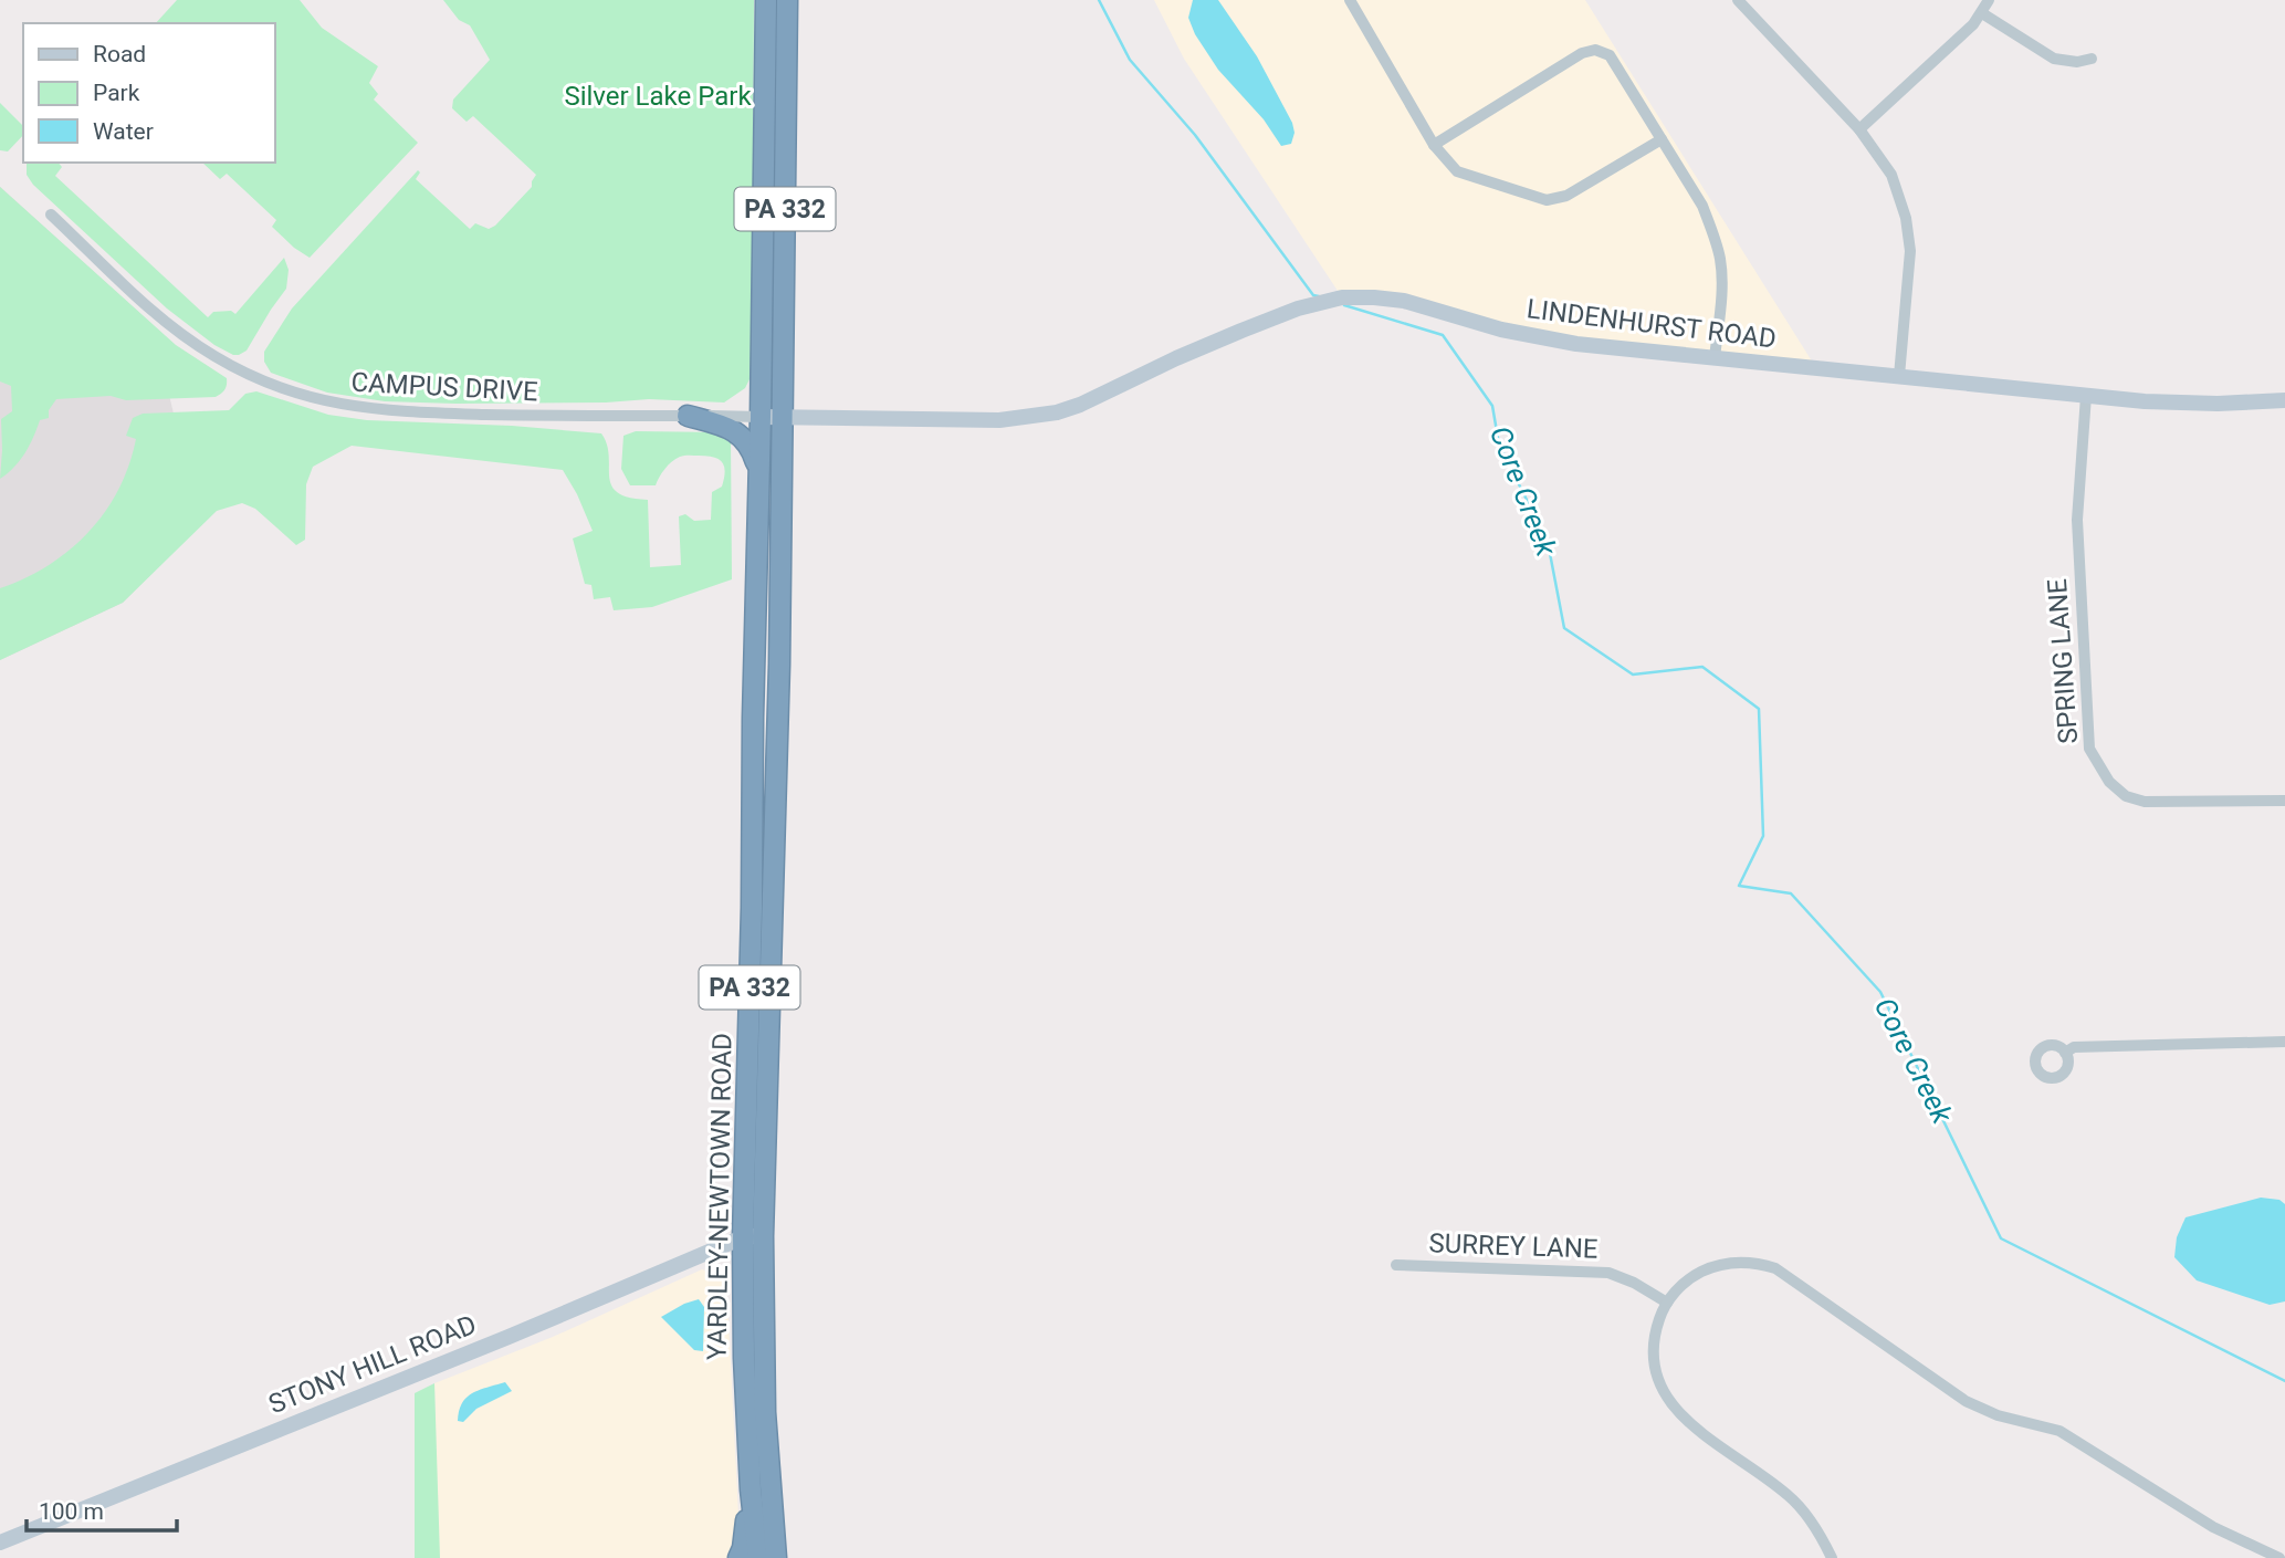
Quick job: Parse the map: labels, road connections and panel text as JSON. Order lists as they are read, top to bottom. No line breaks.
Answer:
{"streets":{"highway":["PA 332","YARDLEY-NEWTOWN ROAD"],"street":["LINDENHURST ROAD","CAMPUS DRIVE","SPRING LANE","SURREY LANE","STONY HILL ROAD"]},"crossings":[["PA 332","LINDENHURST ROAD"],["PA 332","CAMPUS DRIVE"],["PA 332","YARDLEY-NEWTOWN ROAD"],["LINDENHURST ROAD","CAMPUS DRIVE"],["LINDENHURST ROAD","SPRING LANE"],["LINDENHURST ROAD","YARDLEY-NEWTOWN ROAD"],["CAMPUS DRIVE","YARDLEY-NEWTOWN ROAD"],["YARDLEY-NEWTOWN ROAD","STONY HILL ROAD"]],"water":["Core Creek"],"parks":["Silver Lake Park"],"legend":["Road","Park","Water"],"scale_bar":"100 m"}
